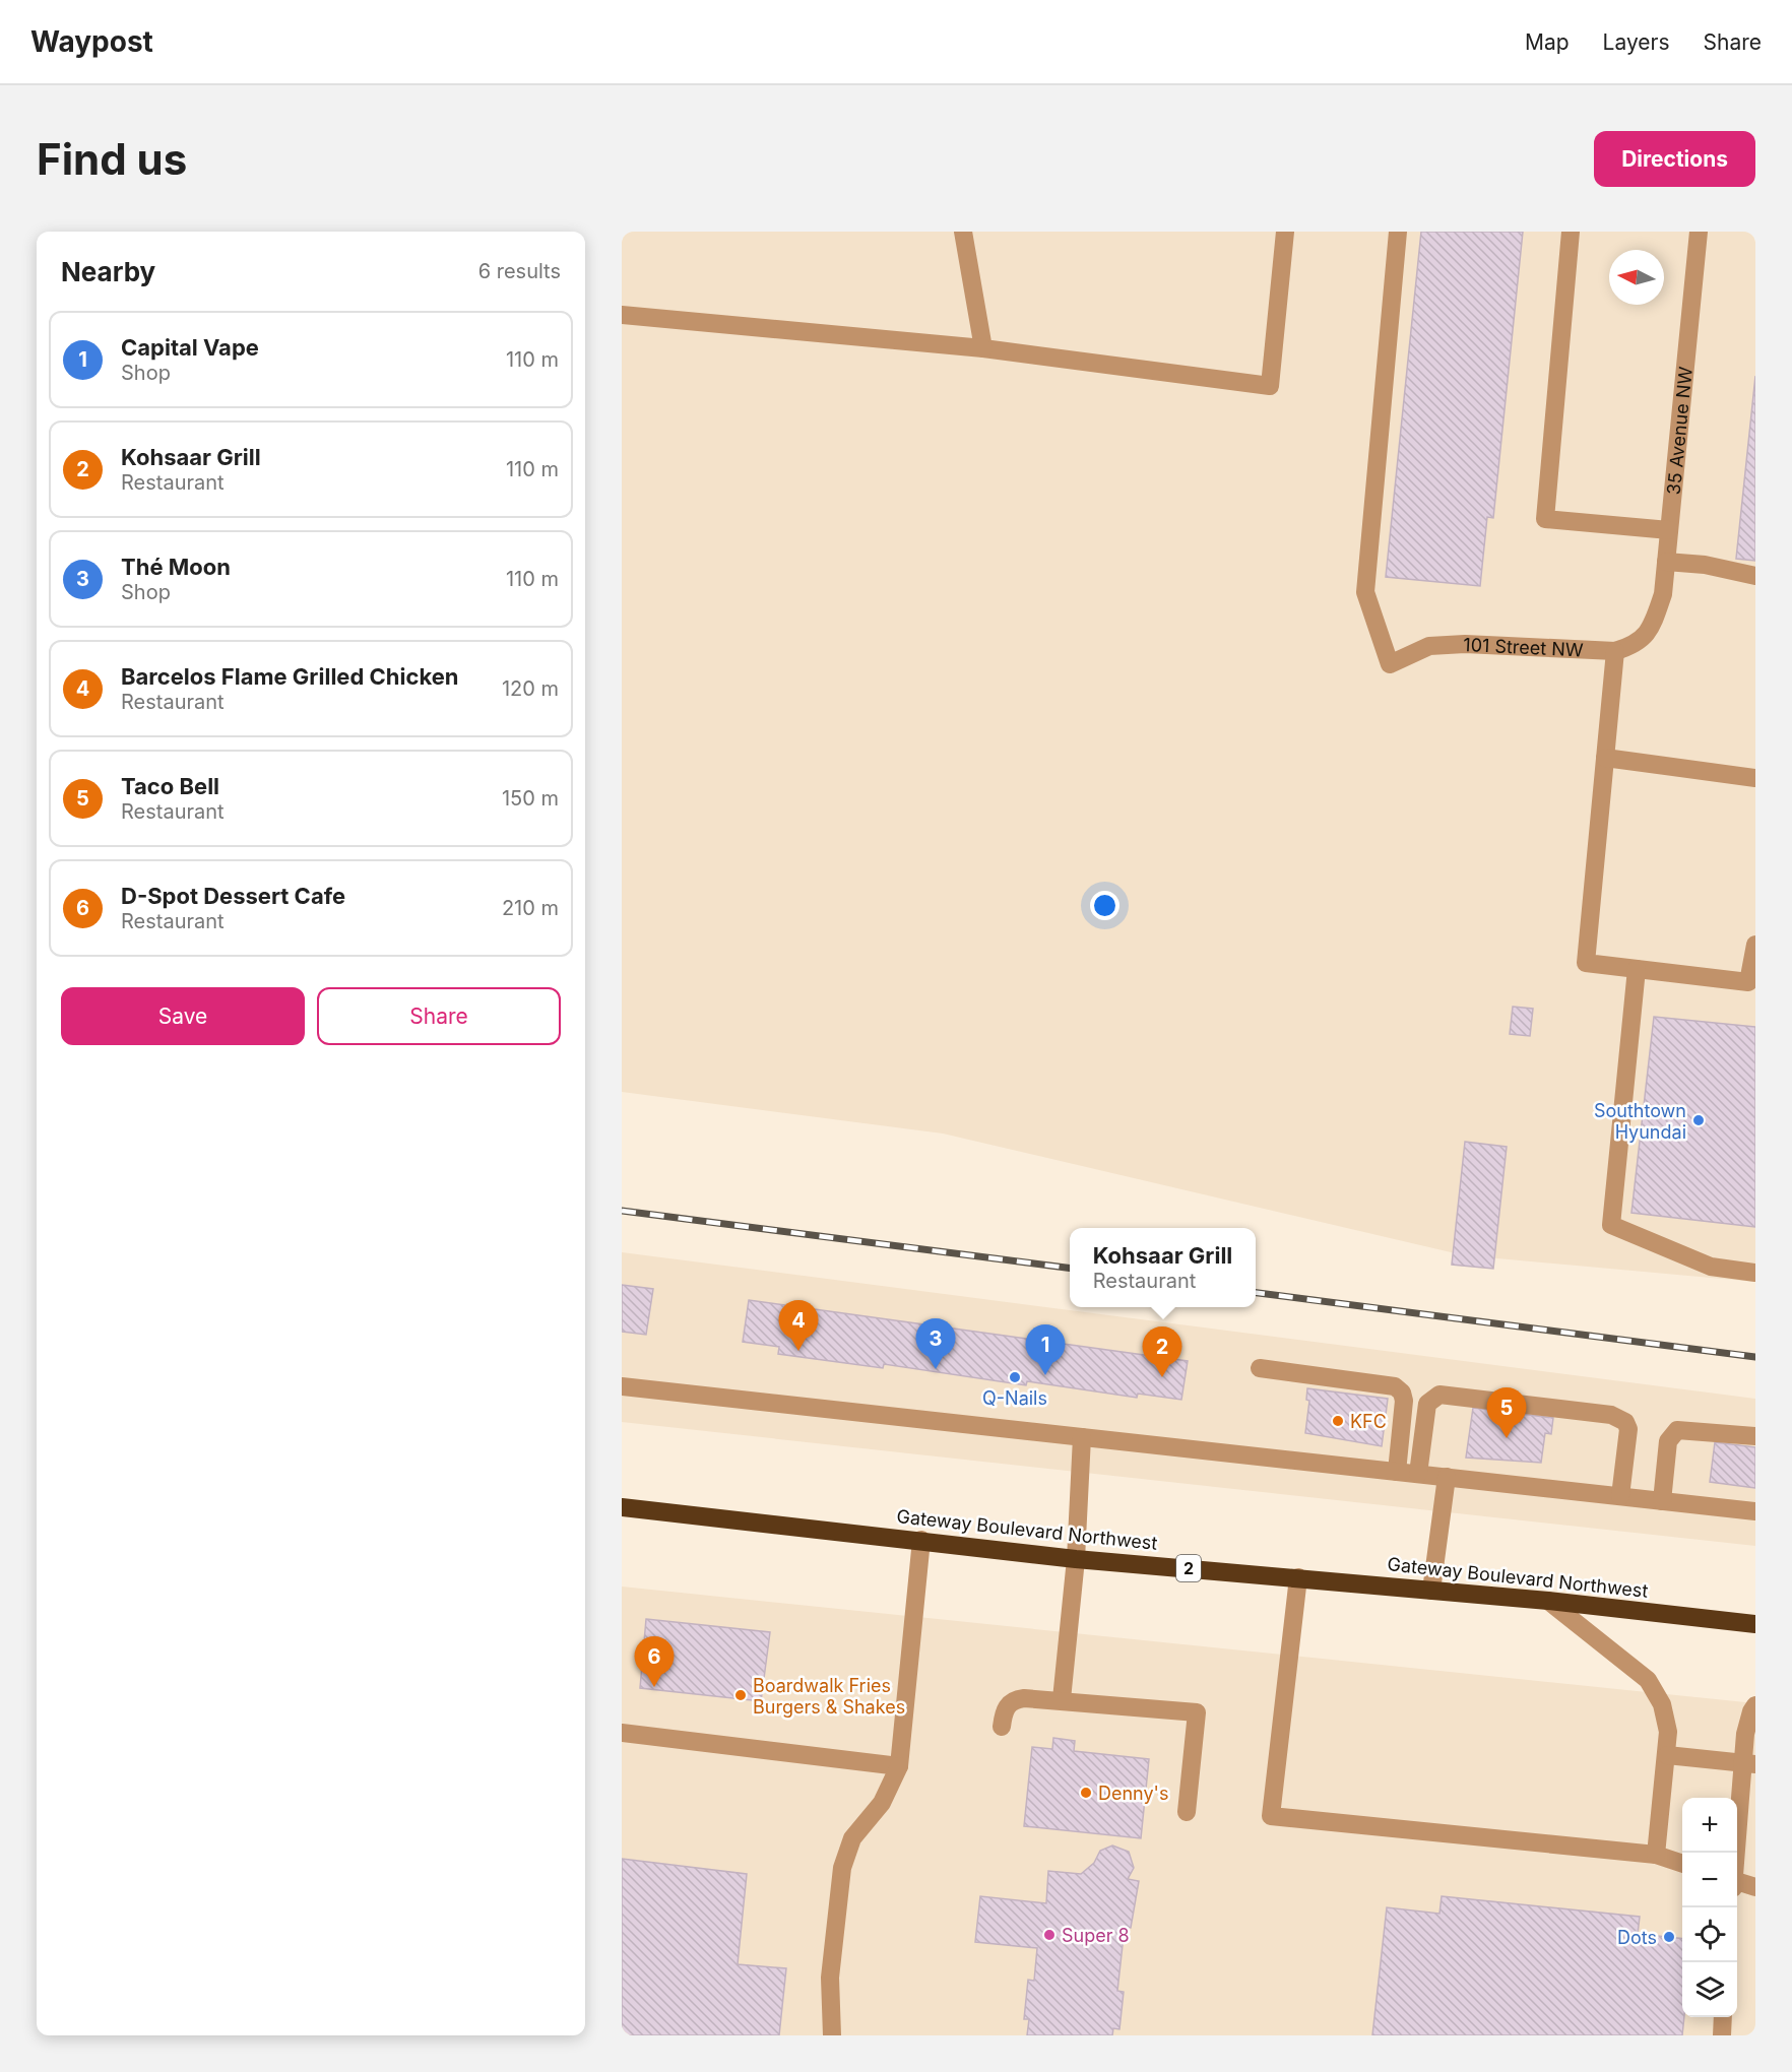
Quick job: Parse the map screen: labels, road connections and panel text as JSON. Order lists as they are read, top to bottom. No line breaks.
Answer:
{"streets":{"highway":["Gateway Boulevard Northwest","2"],"street":["35 Avenue NW","101 Street NW"]},"crossings":[["35 Avenue NW","101 Street NW"]],"places":["Southtown Hyundai","Q-Nails","KFC","Boardwalk Fries Burgers & Shakes","Denny's","Super 8","Dots"],"north":"left","page":{"header":"Waypost","nav":["Map","Layers","Share"],"buttons":["Directions",["Save","Share"]],"title":"Find us","heading":["Nearby","6 results"],"list":[{"mark":"1","name":"Capital Vape","note":"Shop","value":"110 m"},{"mark":"2","name":"Kohsaar Grill","note":"Restaurant","value":"110 m"},{"mark":"3","name":"Thé Moon","note":"Shop","value":"110 m"},{"mark":"4","name":"Barcelos Flame Grilled Chicken","note":"Restaurant","value":"120 m"},{"mark":"5","name":"Taco Bell","note":"Restaurant","value":"150 m"},{"mark":"6","name":"D-Spot Dessert Cafe","note":"Restaurant","value":"210 m"}],"popup":["Kohsaar Grill","Restaurant"],"pins":["4","3","1","2","5","6"],"map_buttons":["+","−"]}}
